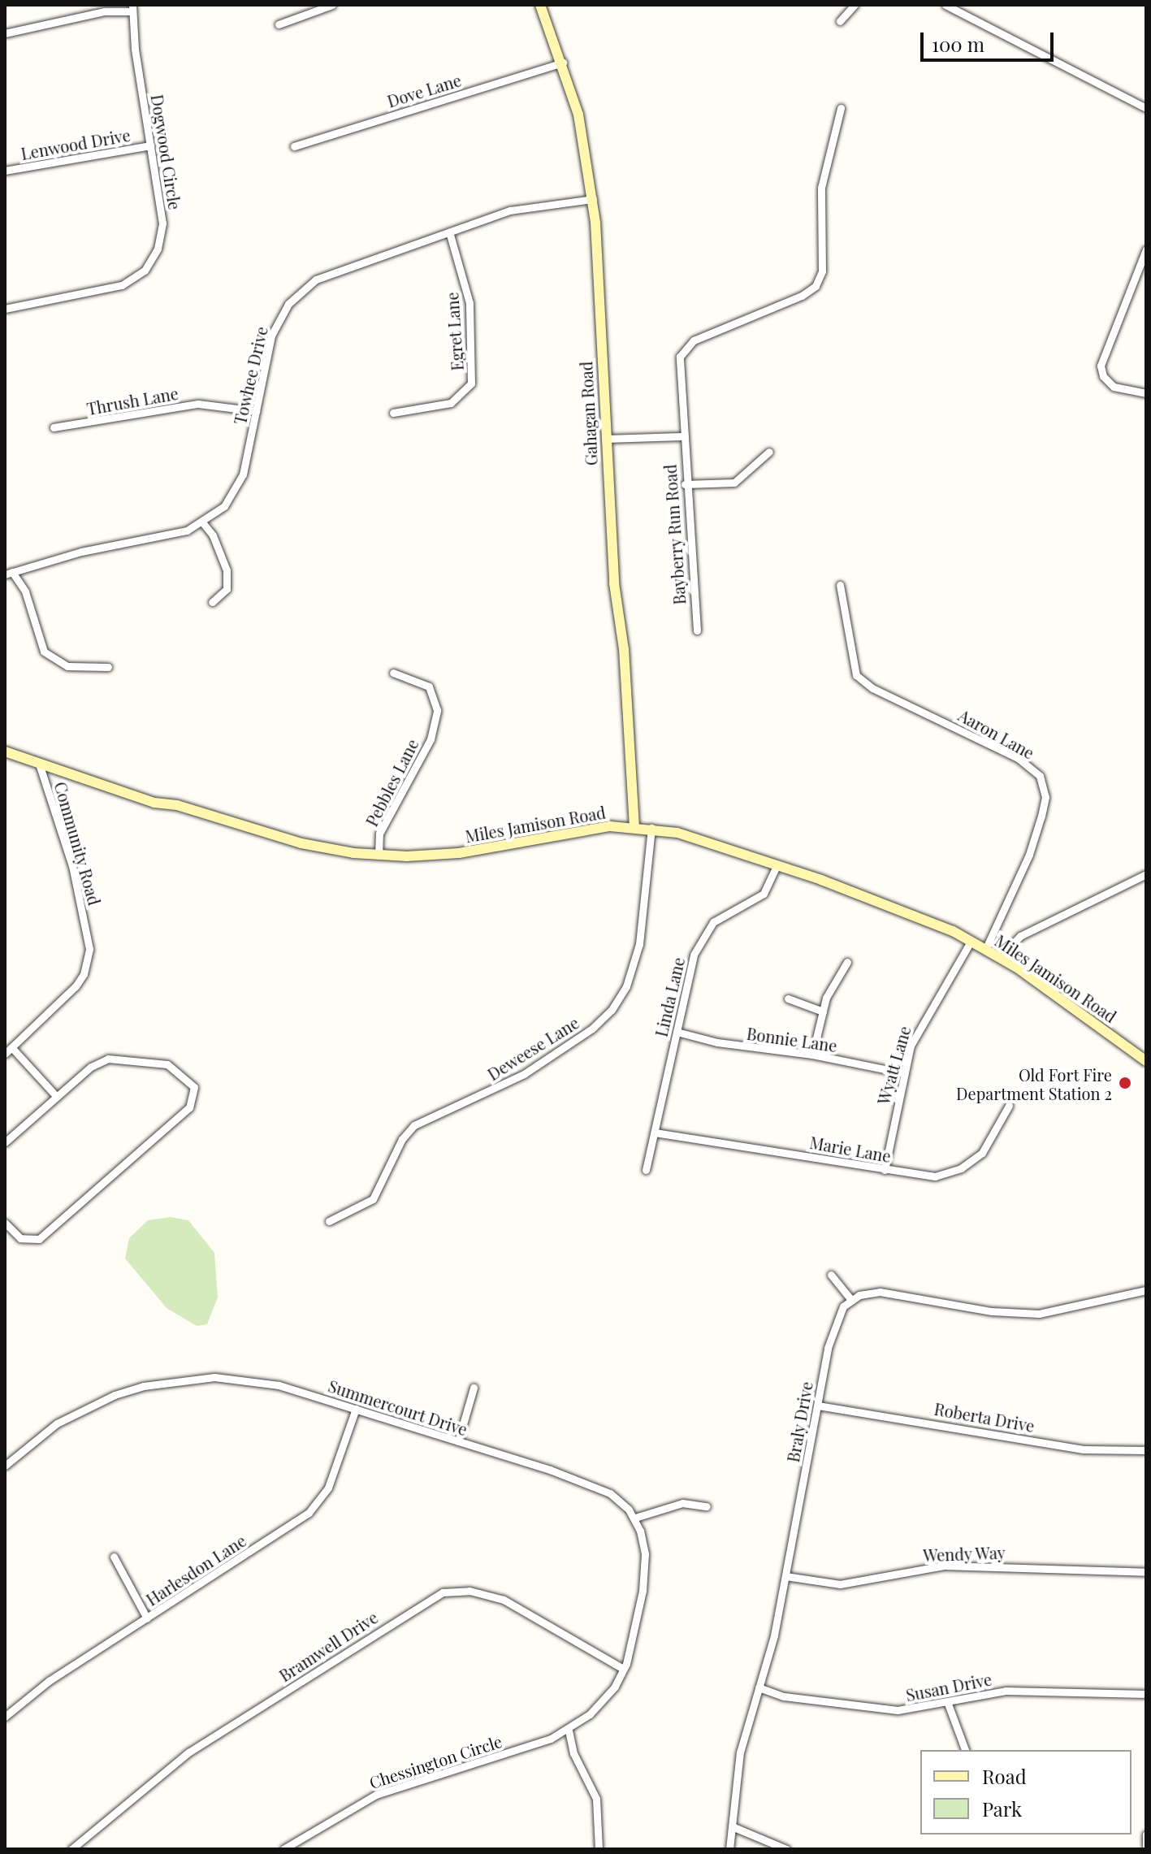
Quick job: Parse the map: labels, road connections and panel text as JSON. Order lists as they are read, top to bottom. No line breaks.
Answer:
{"streets":{"main road":["Gahagan Road","Miles Jamison Road"],"street":["Dove Lane","Lenwood Drive","Dogwood Circle","Egret Lane","Towhee Drive","Thrush Lane","Bayberry Run Road","Aaron Lane","Pebbles Lane","Community Road","Linda Lane","Bonnie Lane","Deweese Lane","Wyatt Lane","Marie Lane","Summercourt Drive","Roberta Drive","Braly Drive","Wendy Way","Harlesdon Lane","Bramwell Drive","Susan Drive","Chessington Circle"]},"crossings":[["Dove Lane","Gahagan Road"],["Lenwood Drive","Dogwood Circle"],["Egret Lane","Towhee Drive"],["Towhee Drive","Thrush Lane"],["Towhee Drive","Gahagan Road"],["Gahagan Road","Miles Jamison Road"],["Aaron Lane","Miles Jamison Road"],["Pebbles Lane","Miles Jamison Road"],["Miles Jamison Road","Community Road"],["Miles Jamison Road","Linda Lane"],["Miles Jamison Road","Deweese Lane"],["Miles Jamison Road","Wyatt Lane"],["Linda Lane","Bonnie Lane"],["Linda Lane","Marie Lane"],["Bonnie Lane","Wyatt Lane"],["Wyatt Lane","Marie Lane"],["Summercourt Drive","Harlesdon Lane"],["Roberta Drive","Braly Drive"],["Braly Drive","Wendy Way"],["Braly Drive","Susan Drive"],["Bramwell Drive","Chessington Circle"]],"places":["Old Fort Fire Department Station 2"],"legend":["Road","Park"],"scale_bar":"100 m"}
